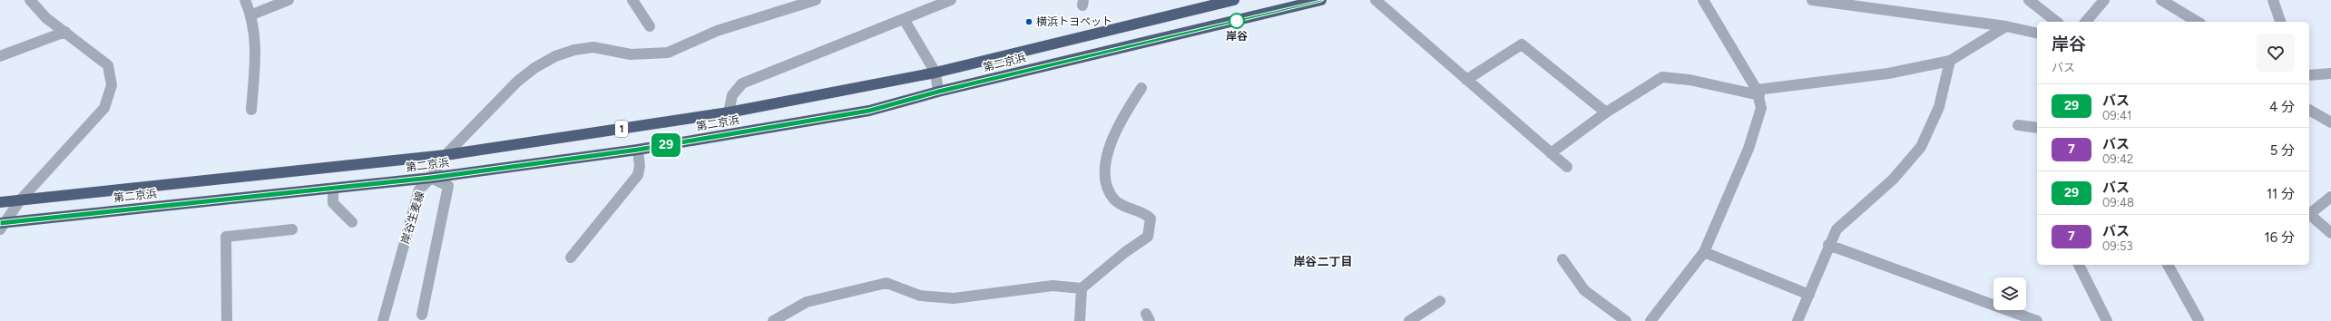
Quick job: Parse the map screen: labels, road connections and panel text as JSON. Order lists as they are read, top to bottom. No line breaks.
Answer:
{"streets":{"highway":["第二京浜","1"],"street":["岸谷生麦線"]},"crossings":[["第二京浜","岸谷生麦線"]],"districts":["岸谷二丁目"],"places":["岸谷","横浜トヨペット"],"lines":["bus line 29"],"page":{"on_map":"29","heading":["岸谷","バス"],"list":[{"mark":"29","name":"バス","note":"09:41","value":"4 分"},{"mark":"7","name":"バス","note":"09:42","value":"5 分"},{"mark":"29","name":"バス","note":"09:48","value":"11 分"},{"mark":"7","name":"バス","note":"09:53","value":"16 分"}]}}
